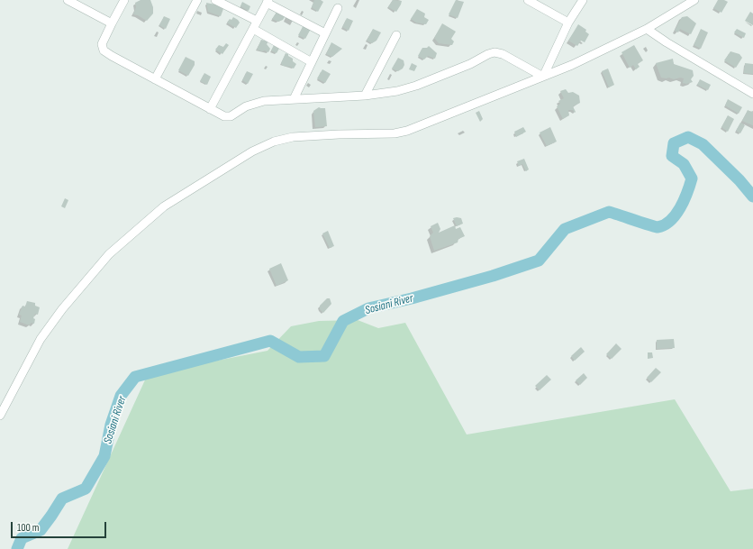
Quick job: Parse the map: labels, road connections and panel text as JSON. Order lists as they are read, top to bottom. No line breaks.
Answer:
{"water":["Sosiani River"],"scale_bar":"100 m"}
